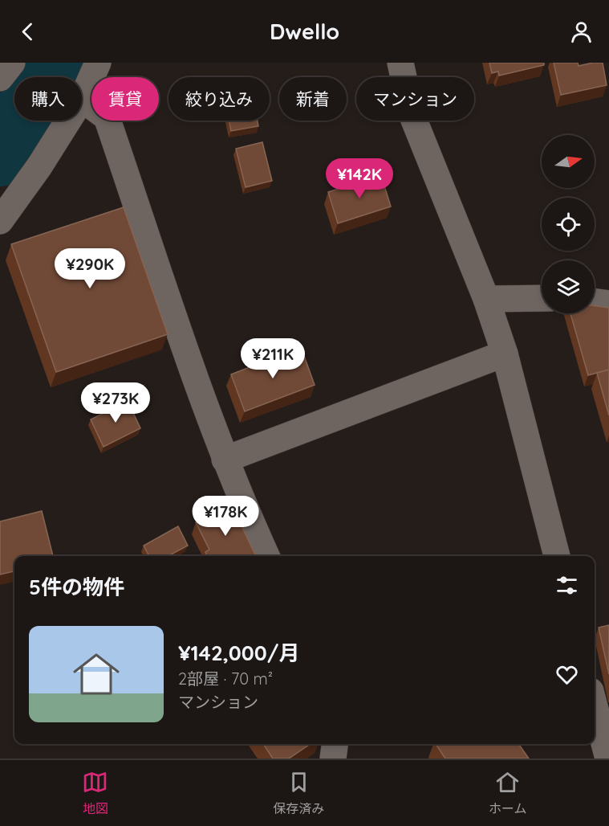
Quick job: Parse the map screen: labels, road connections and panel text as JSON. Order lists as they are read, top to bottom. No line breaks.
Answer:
{"north":"right","page":{"header":"Dwello","chip":["購入","賃貸","絞り込み","新着","マンション"],"price":["¥142K","¥290K","¥211K","¥273K","¥178K"],"heading":"5件の物件","list":[{"name":"¥142,000/月","note":"2部屋 · 70 m² · マンション"}],"tabs":["地図","保存済み","ホーム"]}}
